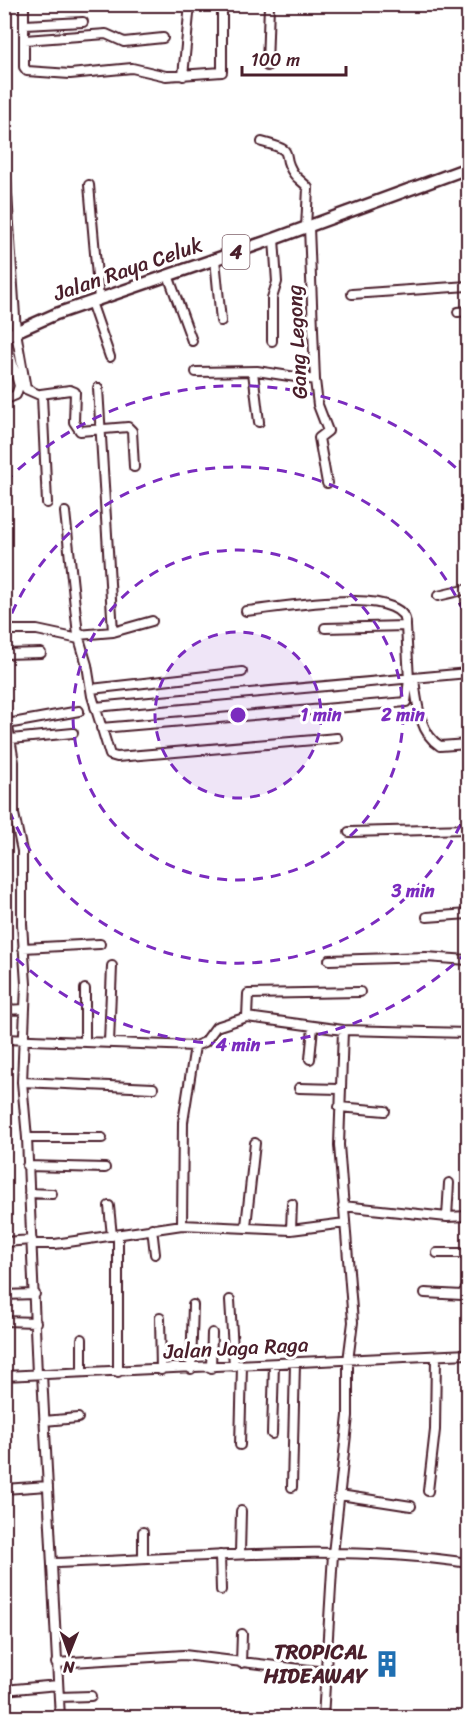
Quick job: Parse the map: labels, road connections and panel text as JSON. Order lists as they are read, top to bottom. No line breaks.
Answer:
{"streets":{"highway":["4","Jalan Raya Celuk"],"street":["Gang Legong","Jalan Jaga Raga"]},"crossings":[["Jalan Raya Celuk","Gang Legong"]],"places":{"building":["TROPICAL HIDEAWAY"]},"scale_bar":"100 m","north":"bottom","rings":["1 min","2 min","3 min","4 min"]}
